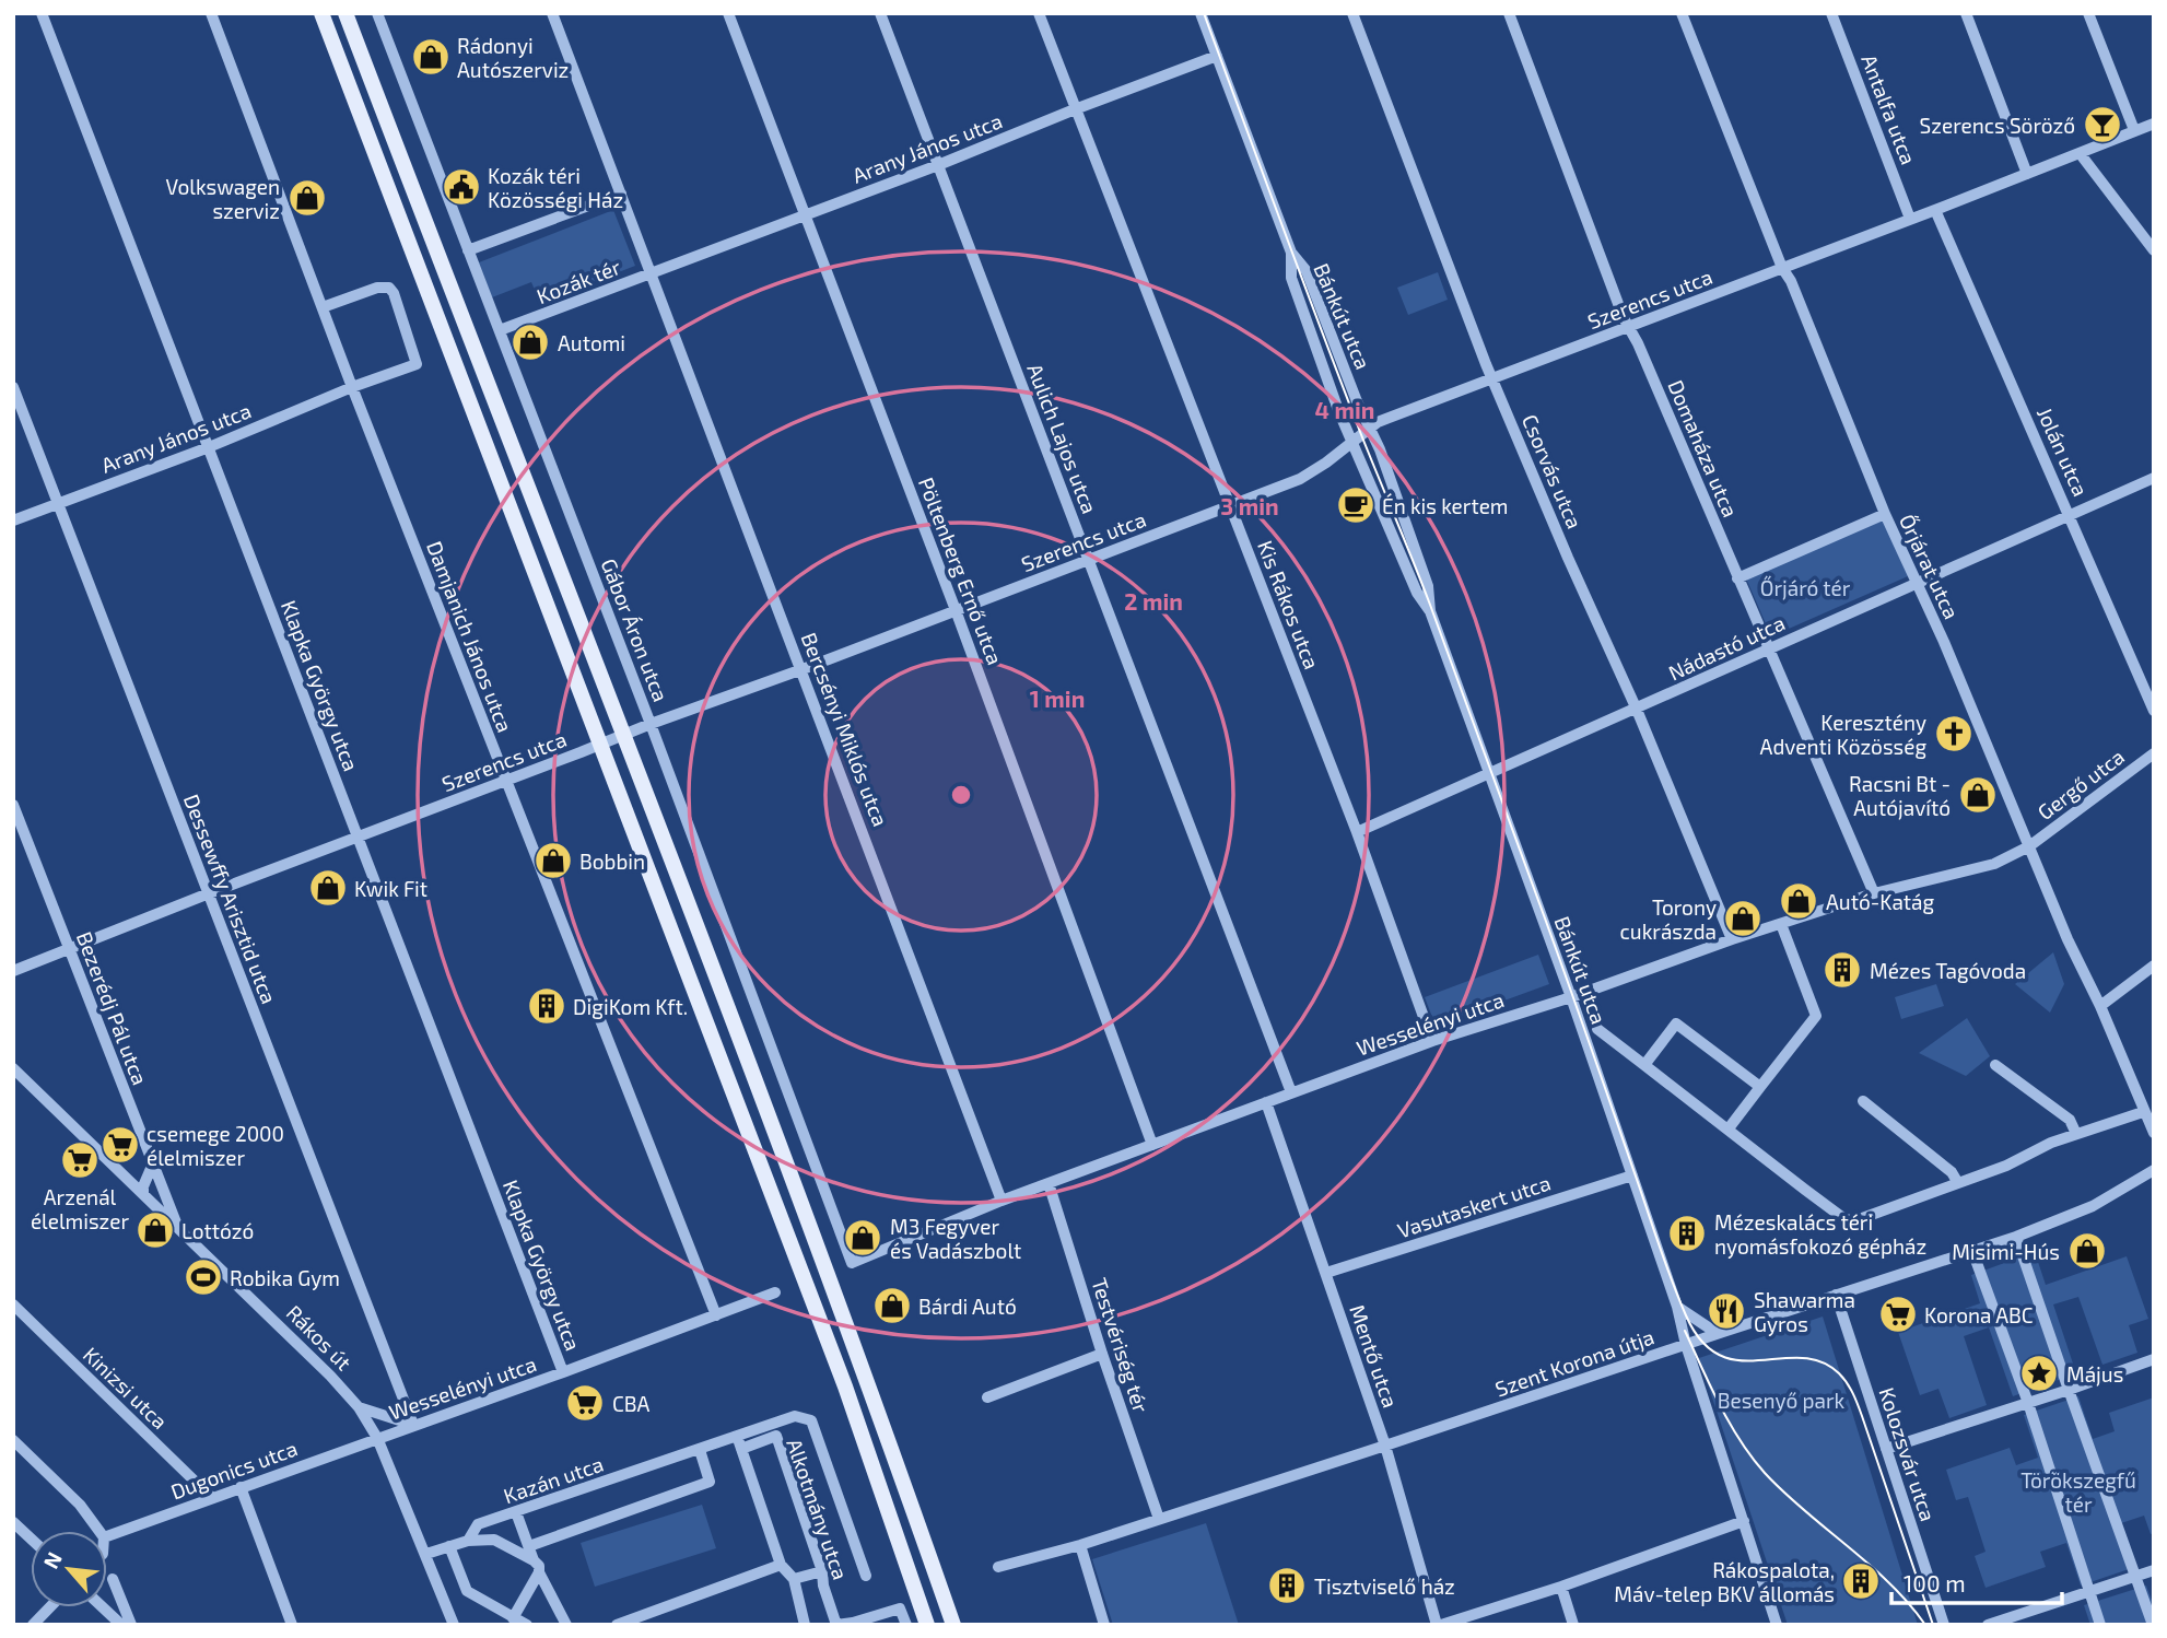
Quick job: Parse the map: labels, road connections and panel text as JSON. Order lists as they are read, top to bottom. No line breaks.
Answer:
{"streets":{"street":["Antalfa utca","Arany János utca","Kozák tér","Szerencs utca","Bánkút utca","Aulich Lajos utca","Domaháza utca","Jolán utca","Csorvás utca","Őrjárat utca","Pöltenberg Ernő utca","Kis Rákos utca","Gábor Áron utca","Damjanich János utca","Nádastó utca","Klapka György utca","Bercsényi Miklós utca","Gergő utca","Dessewffy Arisztid utca","Bezerédj Pál utca","Wesselényi utca","Vasutaskert utca","Rákos út","Testvériség tér","Mentő utca","Szent Korona útja","Kinizsi utca","Kolozsvár utca","Dugonics utca","Kazán utca","Alkotmány utca"]},"crossings":[["Antalfa utca","Szerencs utca"],["Arany János utca","Kozák tér"],["Arany János utca","Bánkút utca"],["Arany János utca","Aulich Lajos utca"],["Arany János utca","Pöltenberg Ernő utca"],["Arany János utca","Kis Rákos utca"],["Arany János utca","Damjanich János utca"],["Arany János utca","Klapka György utca"],["Arany János utca","Bercsényi Miklós utca"],["Arany János utca","Dessewffy Arisztid utca"],["Kozák tér","Gábor Áron utca"],["Kozák tér","Bercsényi Miklós utca"],["Szerencs utca","Bánkút utca"],["Szerencs utca","Aulich Lajos utca"],["Szerencs utca","Domaháza utca"],["Szerencs utca","Jolán utca"],["Szerencs utca","Csorvás utca"],["Szerencs utca","Őrjárat utca"],["Szerencs utca","Pöltenberg Ernő utca"],["Szerencs utca","Kis Rákos utca"],["Szerencs utca","Gábor Áron utca"],["Szerencs utca","Damjanich János utca"],["Szerencs utca","Klapka György utca"],["Szerencs utca","Bercsényi Miklós utca"],["Szerencs utca","Dessewffy Arisztid utca"],["Szerencs utca","Bezerédj Pál utca"],["Bánkút utca","Nádastó utca"],["Bánkút utca","Wesselényi utca"],["Bánkút utca","Vasutaskert utca"],["Bánkút utca","Szent Korona útja"],["Aulich Lajos utca","Wesselényi utca"],["Domaháza utca","Nádastó utca"],["Domaháza utca","Wesselényi utca"],["Jolán utca","Nádastó utca"],["Csorvás utca","Nádastó utca"],["Csorvás utca","Wesselényi utca"],["Őrjárat utca","Nádastó utca"],["Őrjárat utca","Gergő utca"],["Őrjárat utca","Wesselényi utca"],["Pöltenberg Ernő utca","Wesselényi utca"],["Kis Rákos utca","Nádastó utca"],["Kis Rákos utca","Wesselényi utca"],["Gábor Áron utca","Wesselényi utca"],["Damjanich János utca","Wesselényi utca"],["Klapka György utca","Wesselényi utca"],["Bercsényi Miklós utca","Wesselényi utca"],["Gergő utca","Wesselényi utca"],["Dessewffy Arisztid utca","Wesselényi utca"],["Bezerédj Pál utca","Rákos út"],["Wesselényi utca","Rákos út"],["Wesselényi utca","Testvériség tér"],["Wesselényi utca","Mentő utca"],["Wesselényi utca","Dugonics utca"],["Vasutaskert utca","Mentő utca"],["Rákos út","Dugonics utca"],["Rákos út","Kazán utca"],["Testvériség tér","Szent Korona útja"],["Mentő utca","Szent Korona útja"],["Szent Korona útja","Kolozsvár utca"],["Kinizsi utca","Dugonics utca"],["Kazán utca","Alkotmány utca"]],"parks":["Őrjáró tér","Besenyő park","Törökszegfű tér"],"places":{"shop":["Rádonyi Autószerviz","Volkswagen szerviz","Automi","Racsni Bt - Autójavító","Bobbin","Kwik Fit","Autó-Katág","Torony cukrászda","Lottózó","M3 Fegyver és Vadászbolt","Misimi-Hús","Bárdi Autó"],"bar":["Szerencs Söröző"],"public building":["Kozák téri Közösségi Ház"],"cafe":["Én kis kertem"],"church":["Keresztény Adventi Közösség"],"building":["Mézes Tagóvoda","DigiKom Kft.","Mézeskalács téri nyomásfokozó gépház","Rákospalota, Máv-telep BKV állomás","Tisztviselő ház"],"supermarket":["csemege 2000 élelmiszer","Arzenál élelmiszer","Korona ABC","CBA"],"sports":["Robika Gym"],"restaurant":["Shawarma Gyros"],"place":["Május"]},"scale_bar":"100 m","north":"top left","rings":["4 min","3 min","2 min","1 min"]}
